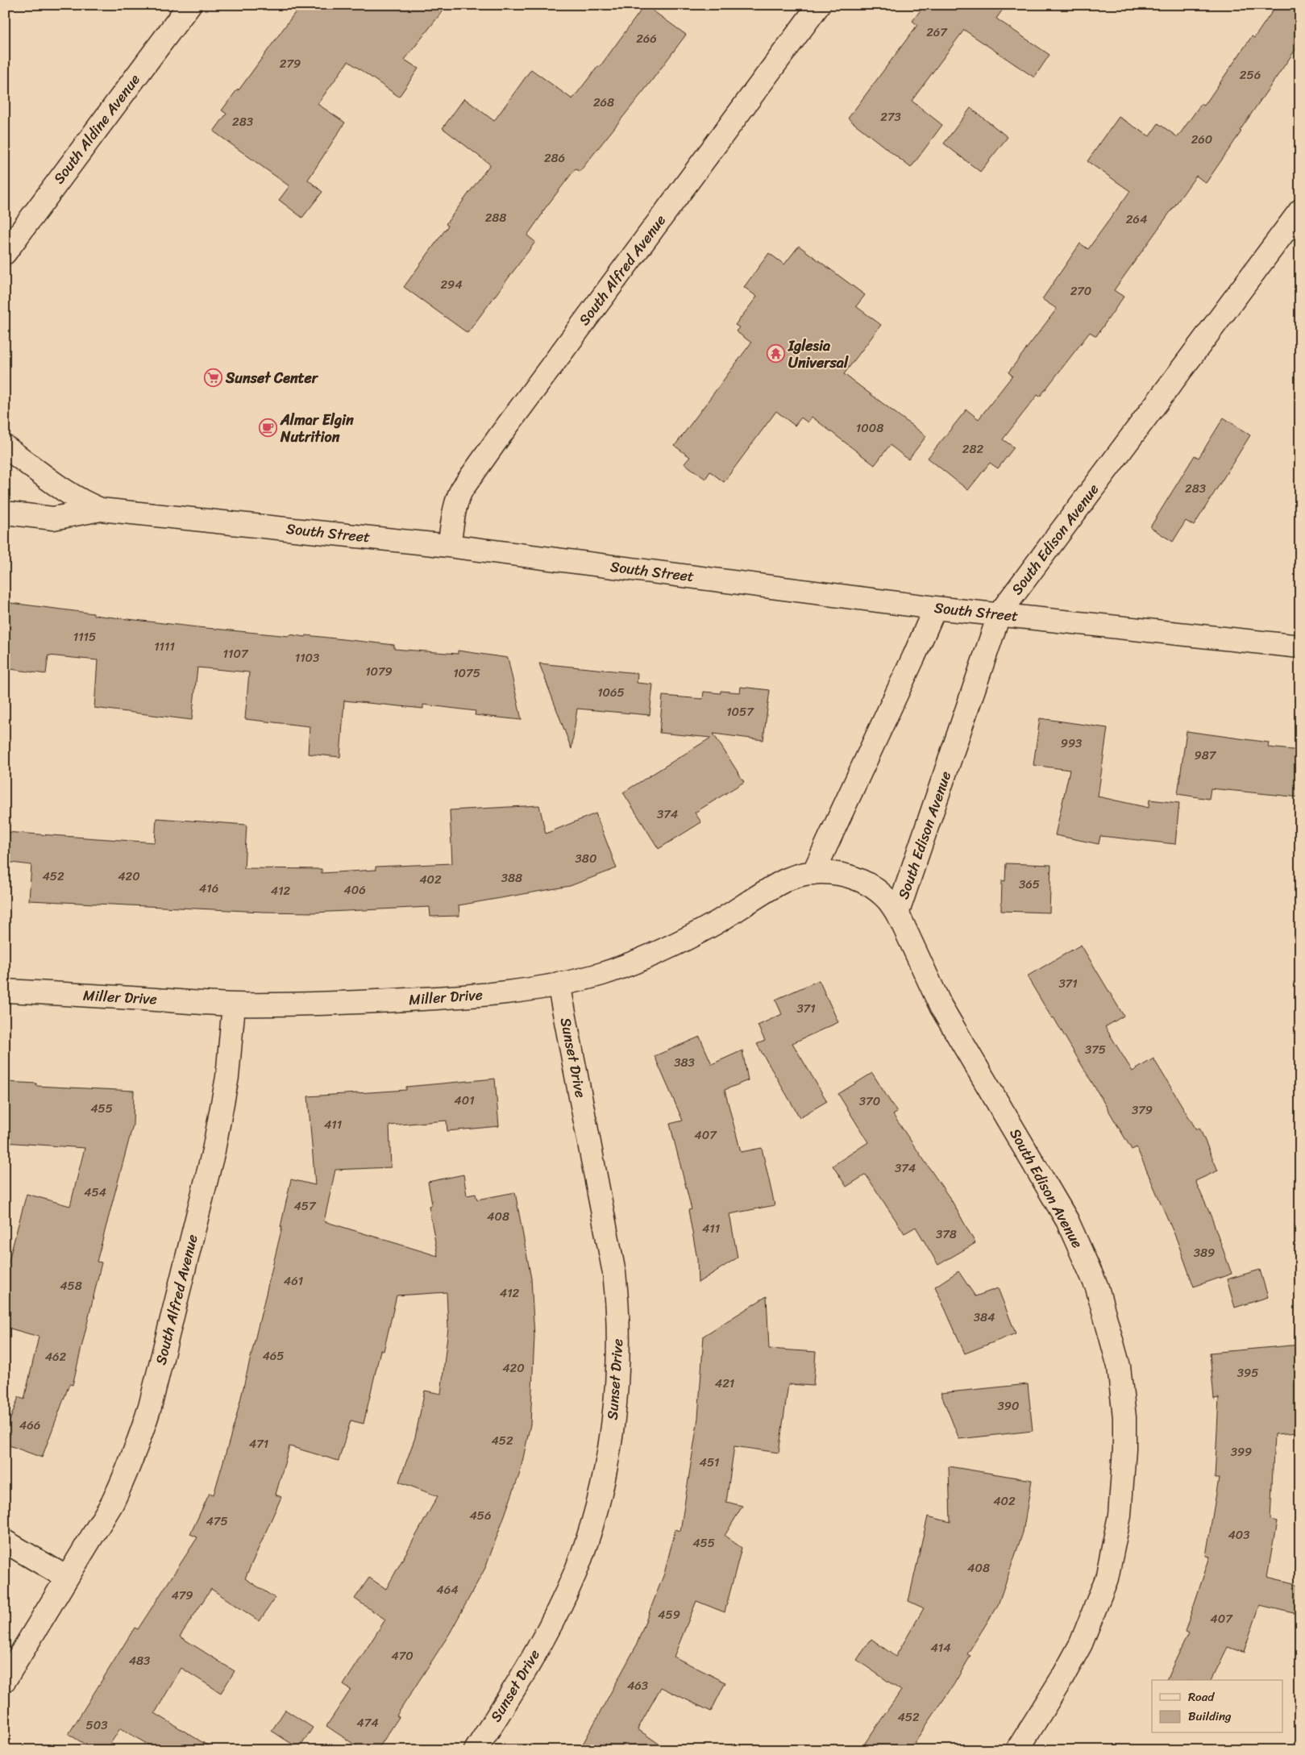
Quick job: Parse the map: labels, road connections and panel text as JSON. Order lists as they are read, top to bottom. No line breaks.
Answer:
{"streets":{"street":["South Aldine Avenue","South Alfred Avenue","South Street","South Edison Avenue","Miller Drive","Sunset Drive"]},"crossings":[["South Alfred Avenue","South Street"],["South Alfred Avenue","Miller Drive"],["South Street","South Edison Avenue"],["South Edison Avenue","Miller Drive"],["Miller Drive","Sunset Drive"]],"places":{"temple":["Iglesia Universal"],"supermarket":["Sunset Center"],"cafe":["Almar Elgin Nutrition"]},"house_numbers":["267","266","279","256","268","273","283","260","286","288","264","294","270","1008","282","283","1115","1111","1107","1103","1079","1075","1065","1057","993","987","374","380","452","420","388","402","365","416","406","412","371","371","375","383","401","370","455","379","411","407","374","454","457","408","411","378","389","461","458","412","384","465","462","420","395","421","390","466","452","471","399","451","402","456","475","403","455","408","464","479","459","407","414","470","483","463","452","474","503"],"legend":["Road","Building"]}
